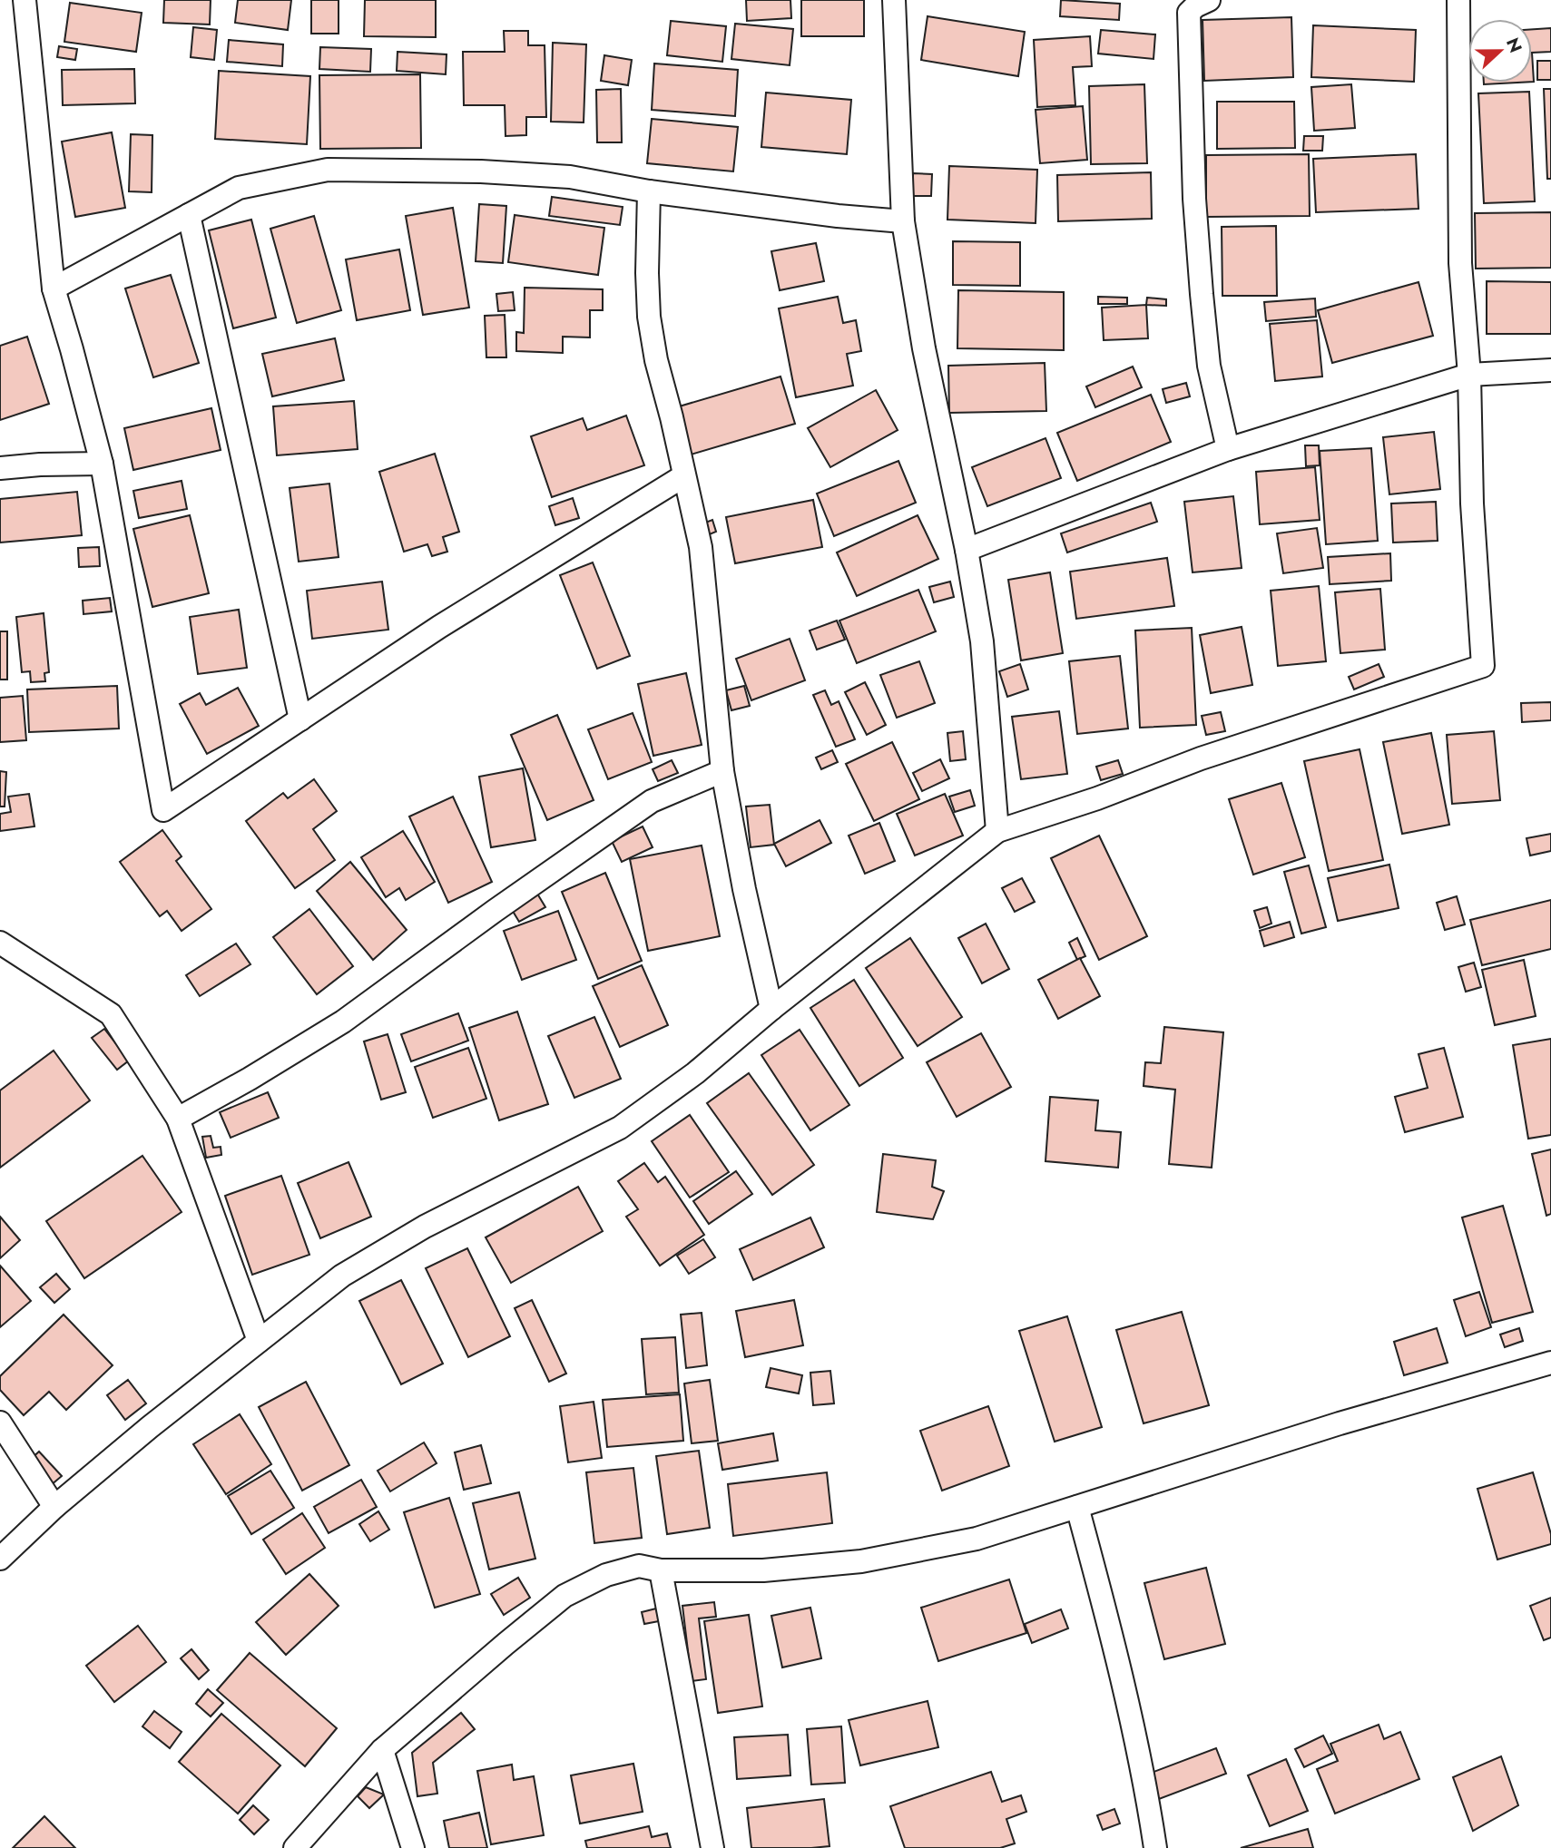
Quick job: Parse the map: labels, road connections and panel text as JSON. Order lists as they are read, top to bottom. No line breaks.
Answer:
{"north":"right"}
